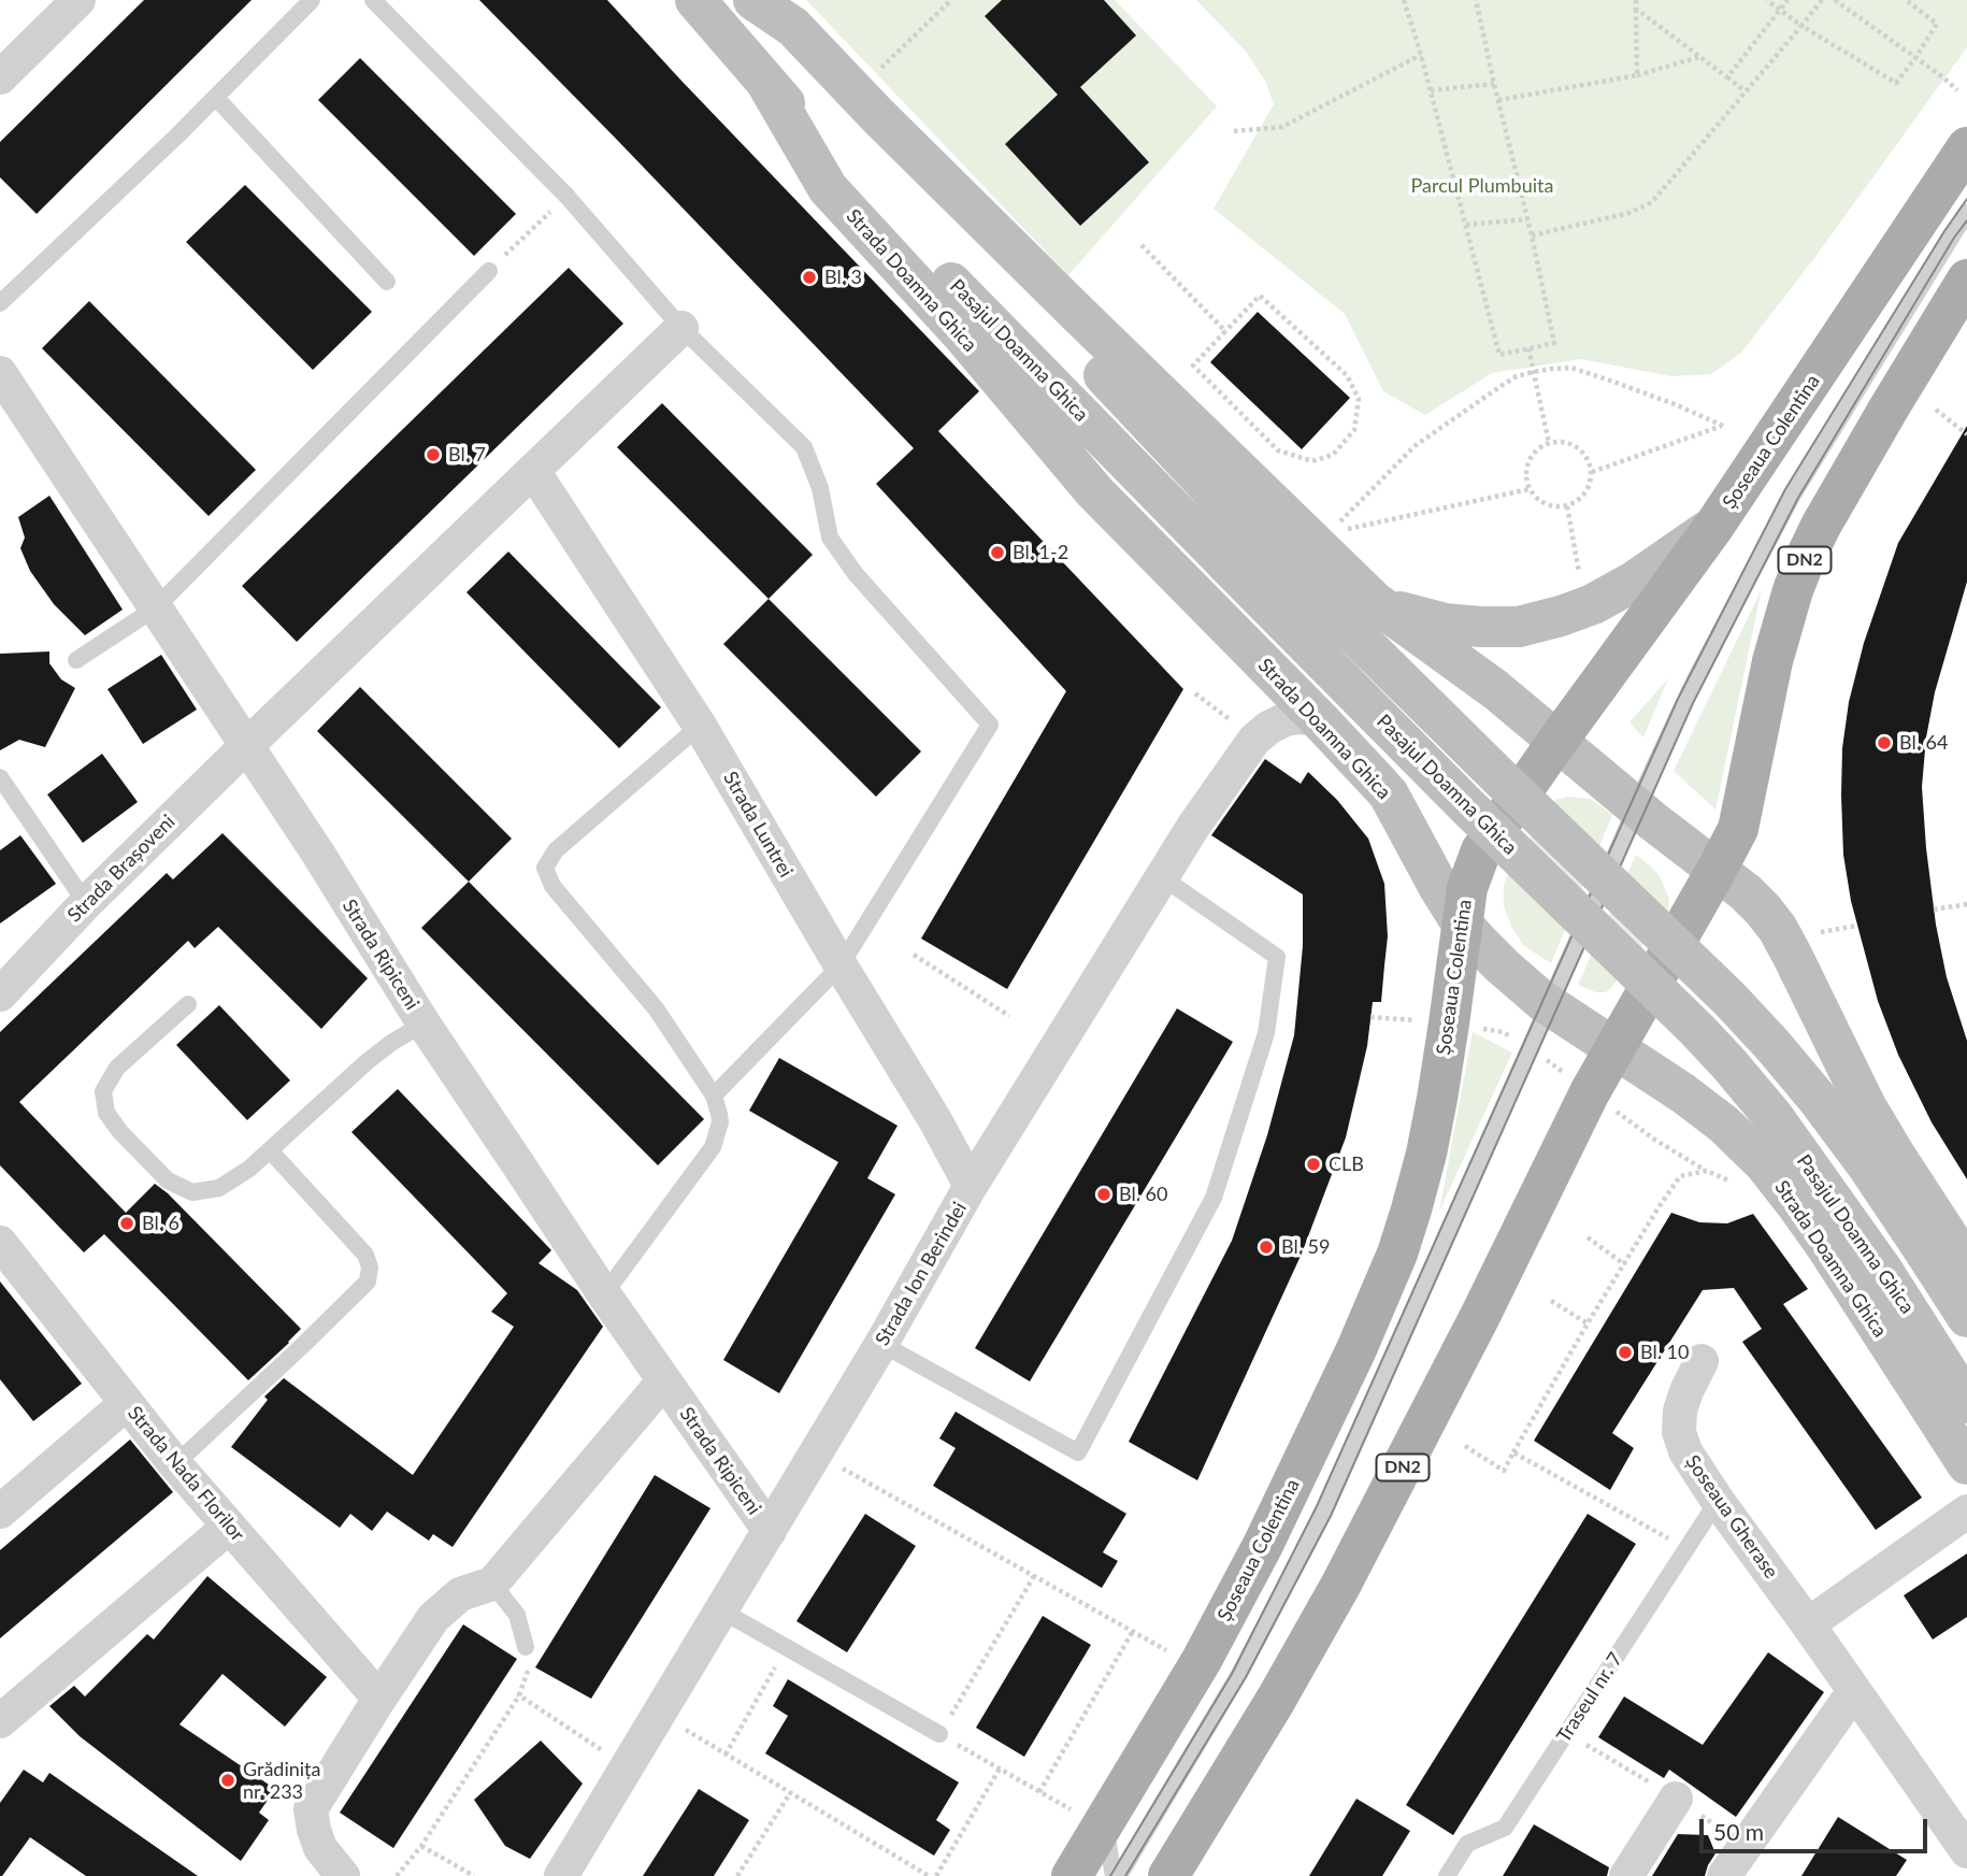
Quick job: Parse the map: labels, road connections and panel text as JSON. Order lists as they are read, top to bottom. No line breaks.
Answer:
{"streets":{"main road":["Strada Doamna Ghica","Pasajul Doamna Ghica","Șoseaua Colentina","DN2"],"street":["Strada Luntrei","Strada Brașoveni","Strada Ripiceni","Strada Ion Berindei","Strada Nada Florilor","Șoseaua Gherase"],"lane":["Traseul nr. 7"]},"crossings":[["Strada Doamna Ghica","Pasajul Doamna Ghica"],["Strada Doamna Ghica","Șoseaua Colentina"],["Strada Doamna Ghica","DN2"],["Strada Doamna Ghica","Strada Ion Berindei"],["Strada Luntrei","Strada Ion Berindei"],["Strada Brașoveni","Strada Ripiceni"],["Strada Ripiceni","Strada Ion Berindei"],["Șoseaua Gherase","Traseul nr. 7"]],"parks":["Parcul Plumbuita"],"places":["Bl. 3","Bl. 7","Bl. 1-2","Bl. 64","CLB","Bl. 60","Bl. 6","Bl. 59","Bl. 10","Grădinița nr. 233"],"scale_bar":"50 m"}
